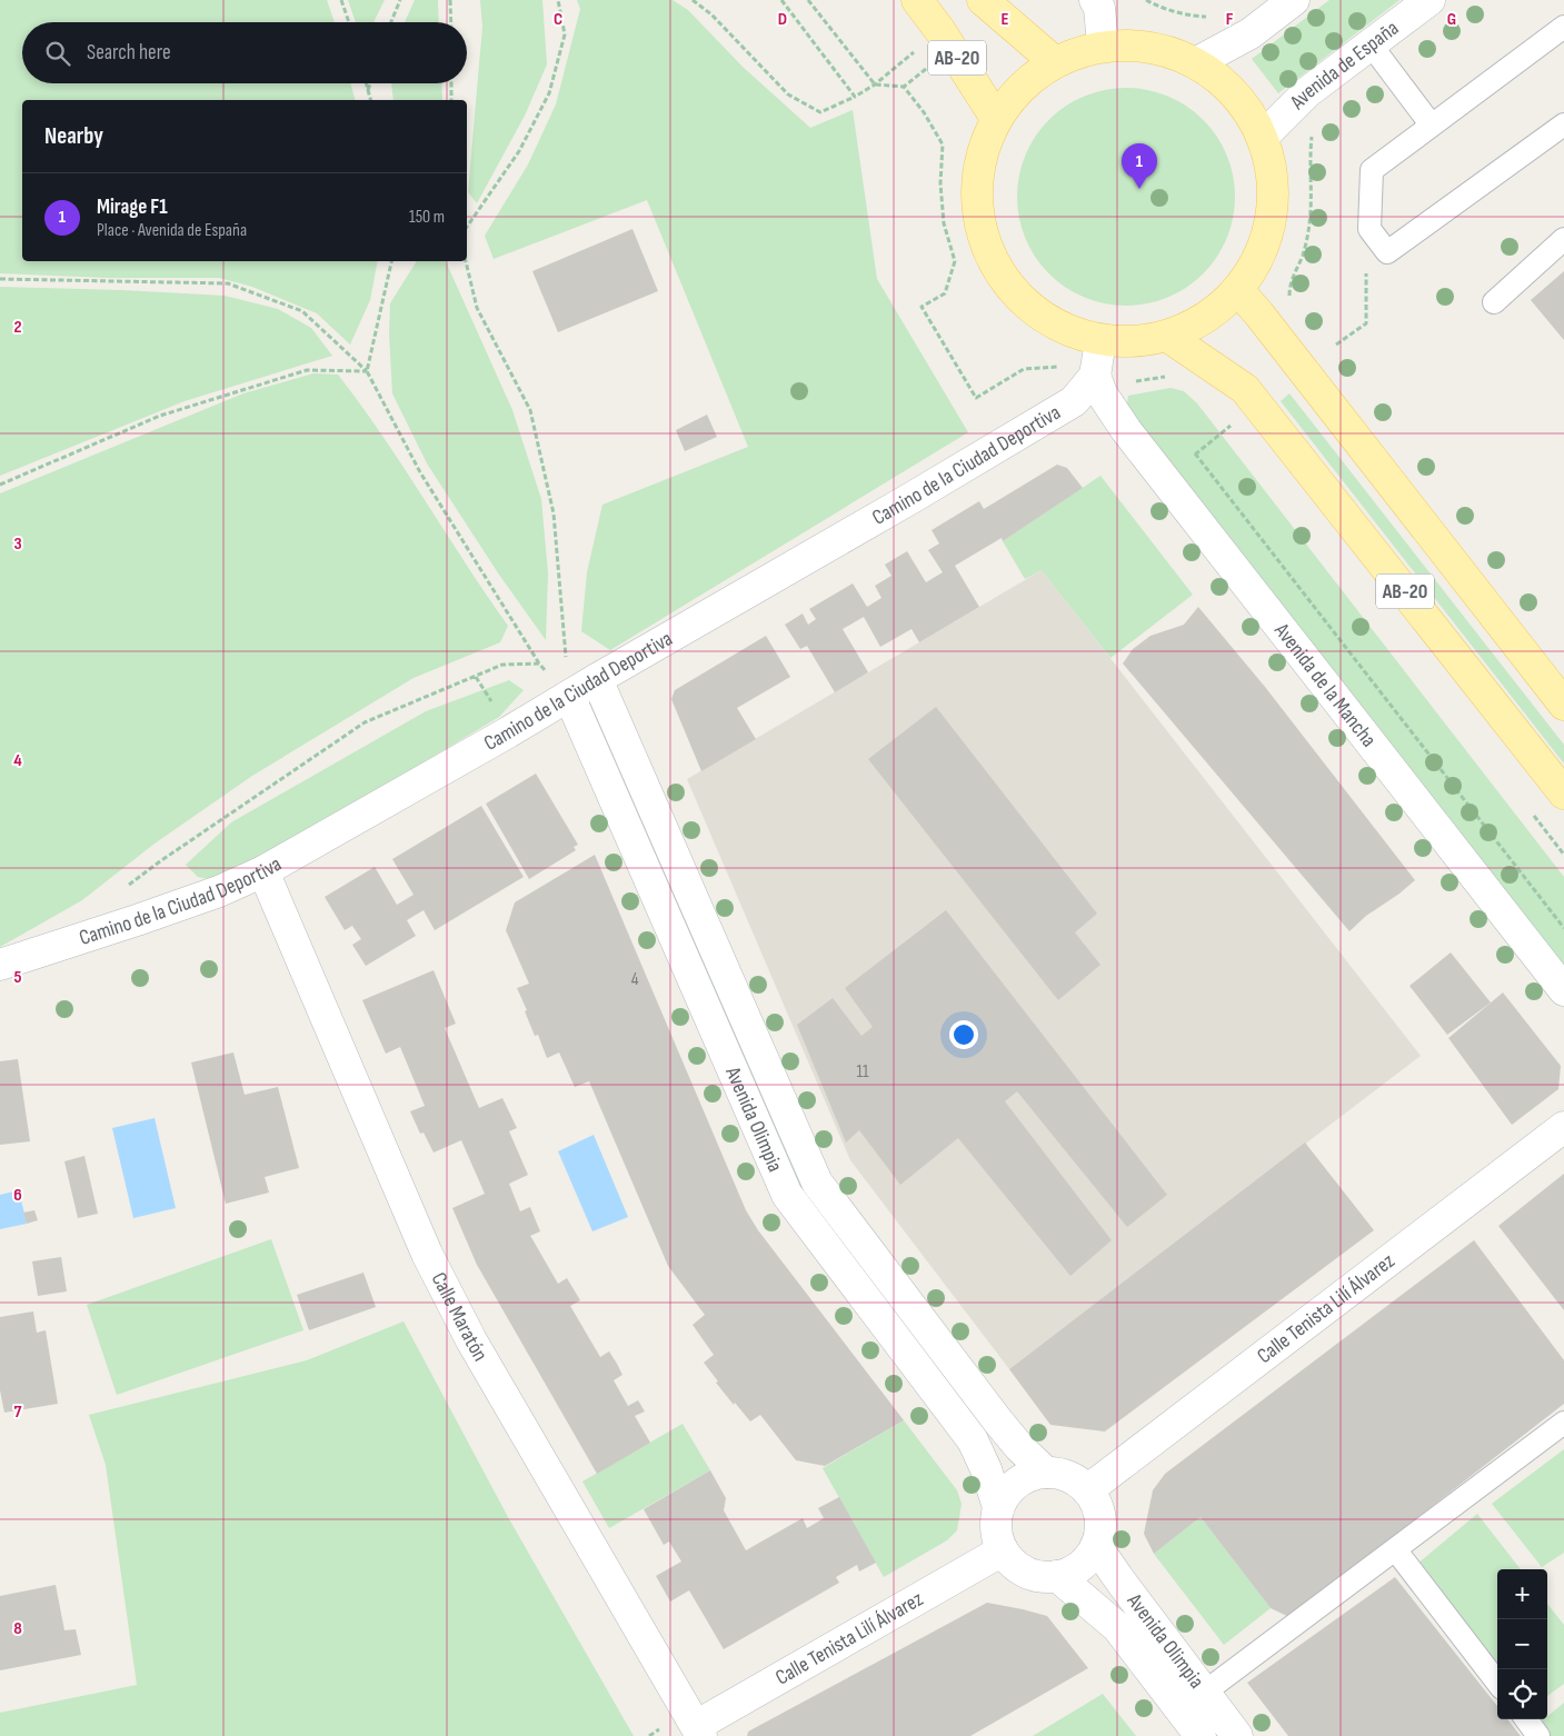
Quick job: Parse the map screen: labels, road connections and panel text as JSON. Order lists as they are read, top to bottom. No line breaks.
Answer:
{"streets":{"main road":["AB-20"],"street":["Avenida de España","Camino de la Ciudad Deportiva","Avenida de la Mancha","Avenida Olimpia","Calle Tenista Lilí Álvarez","Calle Maratón"]},"crossings":[["Camino de la Ciudad Deportiva","Avenida de la Mancha"],["Camino de la Ciudad Deportiva","Avenida Olimpia"],["Camino de la Ciudad Deportiva","Calle Maratón"],["Avenida Olimpia","Calle Tenista Lilí Álvarez"],["Calle Tenista Lilí Álvarez","Calle Maratón"]],"house_numbers":["4","11"],"page":{"search":"Search here","heading":"Nearby","pins":"1","list":[{"mark":"1","name":"Mirage F1","note":"Place · Avenida de España","value":"150 m"}],"map_buttons":["+","−"]},"grid":{"columns":["C","D","E","F","G"],"rows":["2","3","4","5","6","7","8"]}}
